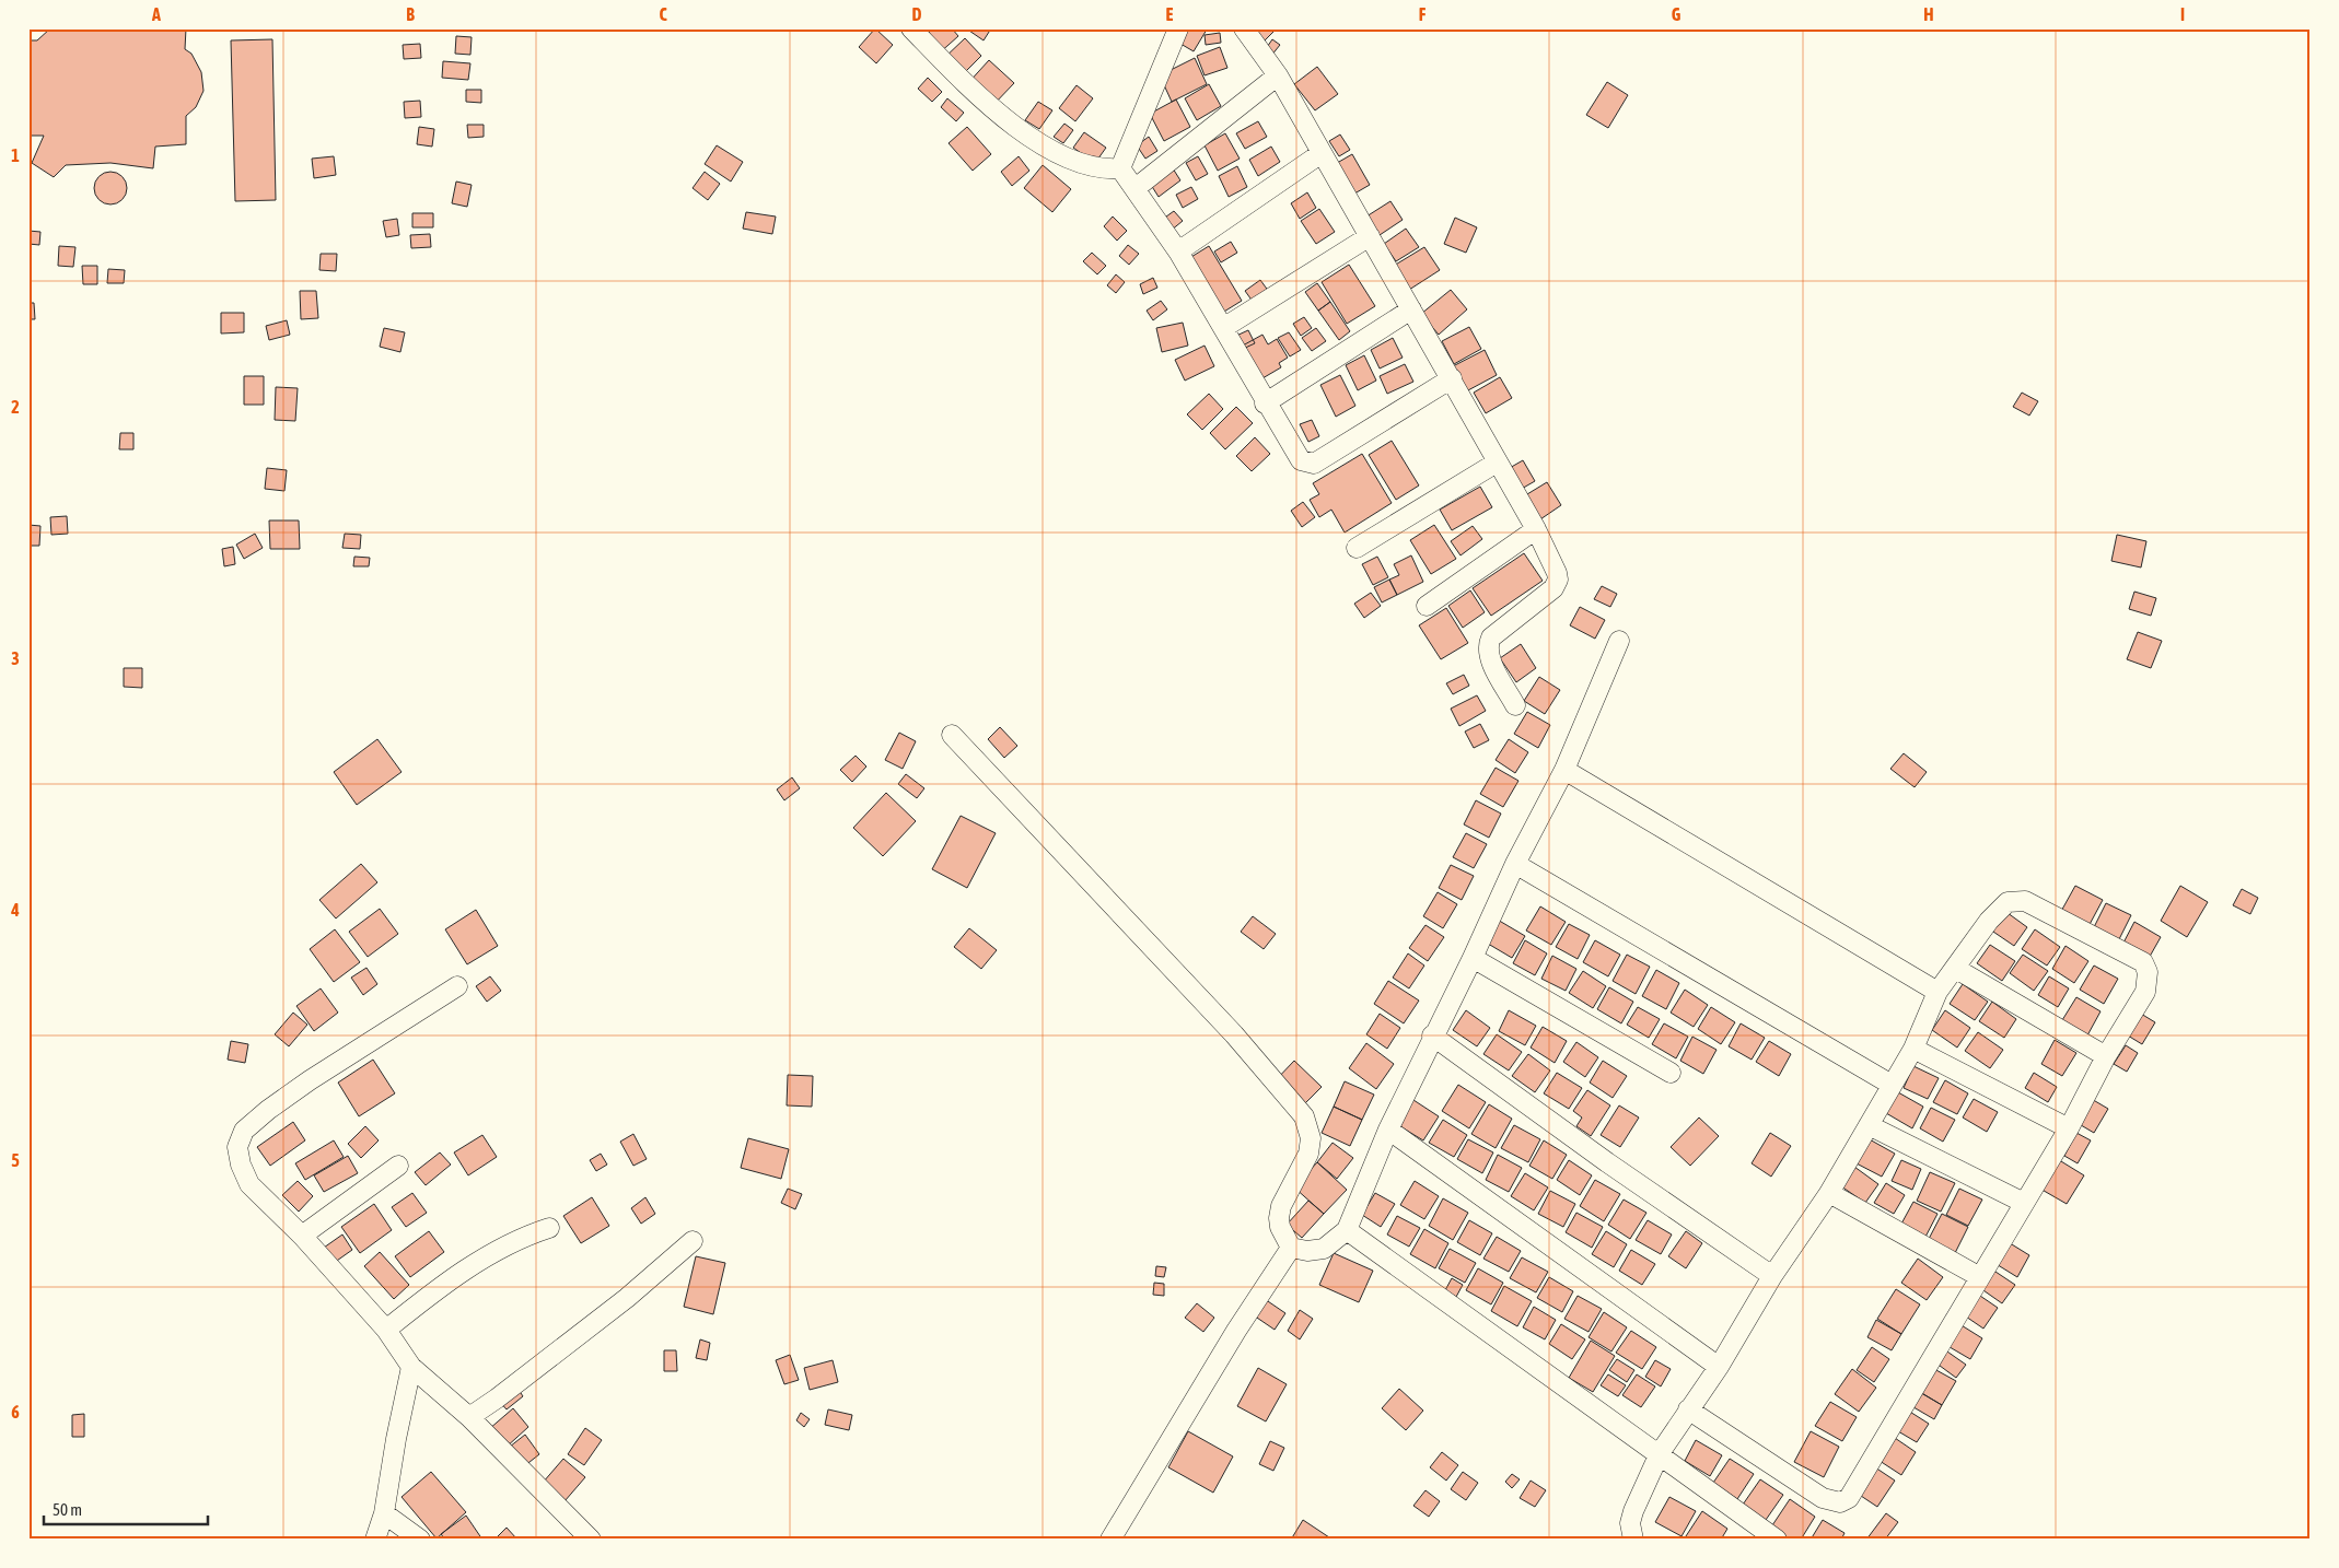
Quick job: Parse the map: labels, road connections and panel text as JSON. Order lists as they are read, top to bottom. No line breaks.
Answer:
{"scale_bar":"50 m","grid":{"columns":["A","B","C","D","E","F","G","H","I"],"rows":["1","2","3","4","5","6"]}}
